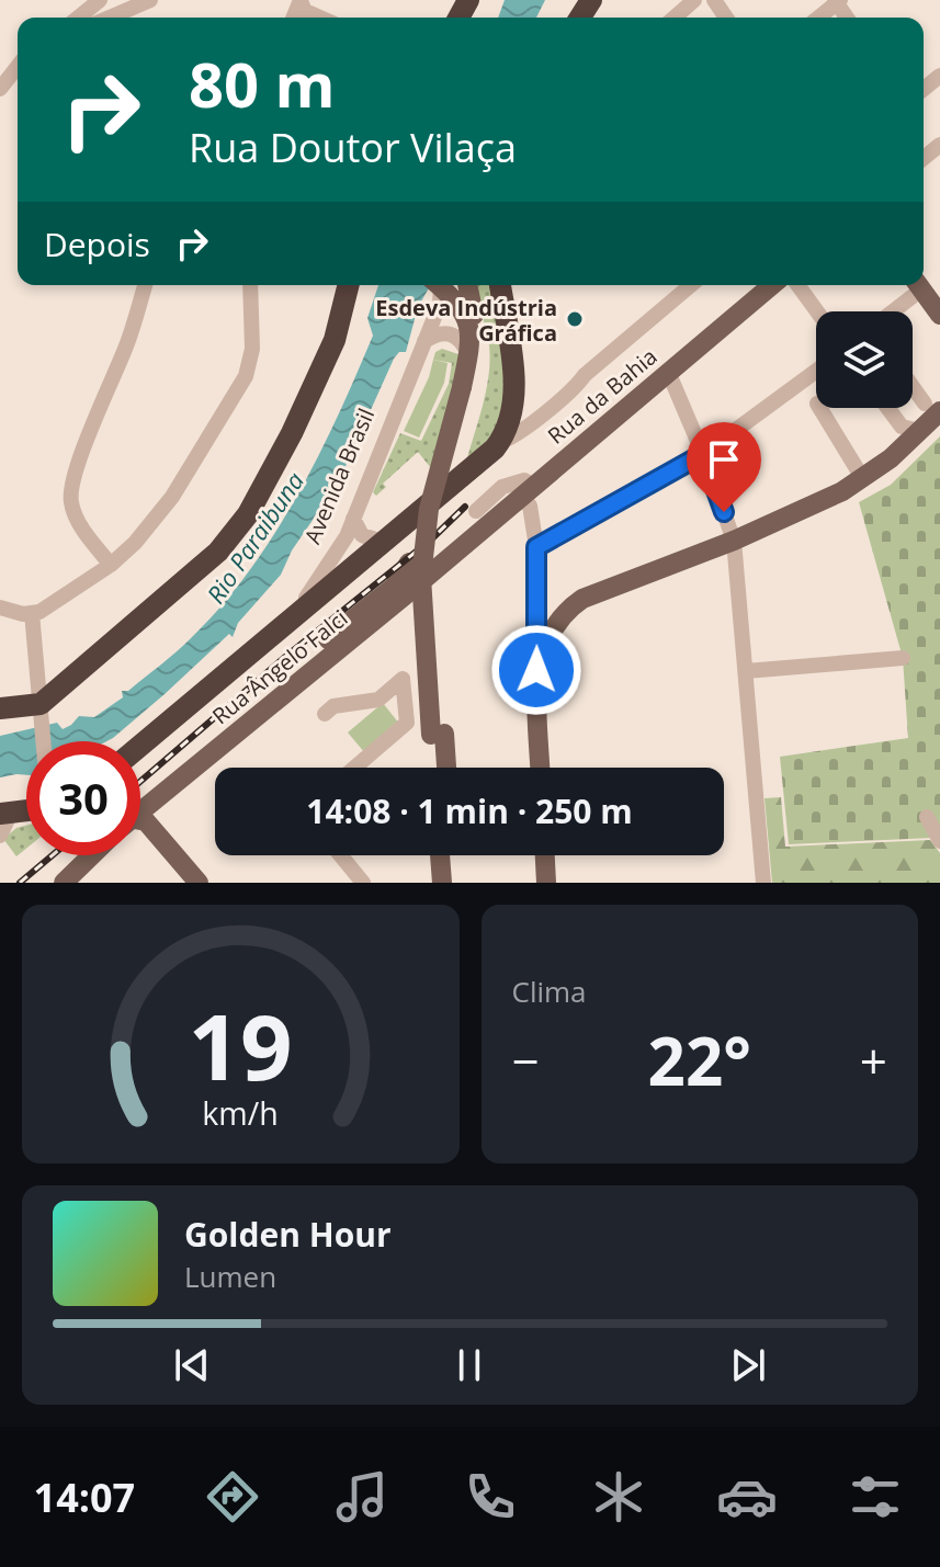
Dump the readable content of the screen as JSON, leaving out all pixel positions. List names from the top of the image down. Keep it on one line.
{"streets":{"highway":["Rua da Bahia","Avenida Brasil"],"main road":["Rua Ângelo Falci"]},"crossings":[["Rua da Bahia","Avenida Brasil"],["Rua da Bahia","Rua Ângelo Falci"]],"water":["Rio Paraibuna"],"places":["Esdeva Indústria Gráfica"],"page":{"turn":["80 m","Rua Doutor Vilaça"],"then":"Depois","limit":"30","trip":"14:08 · 1 min · 250 m","tile":"Clima","heat":["−","22°","+"],"song":["Golden Hour","Lumen"],"tabs":"14:07","gauge":["19","km/h"]}}
